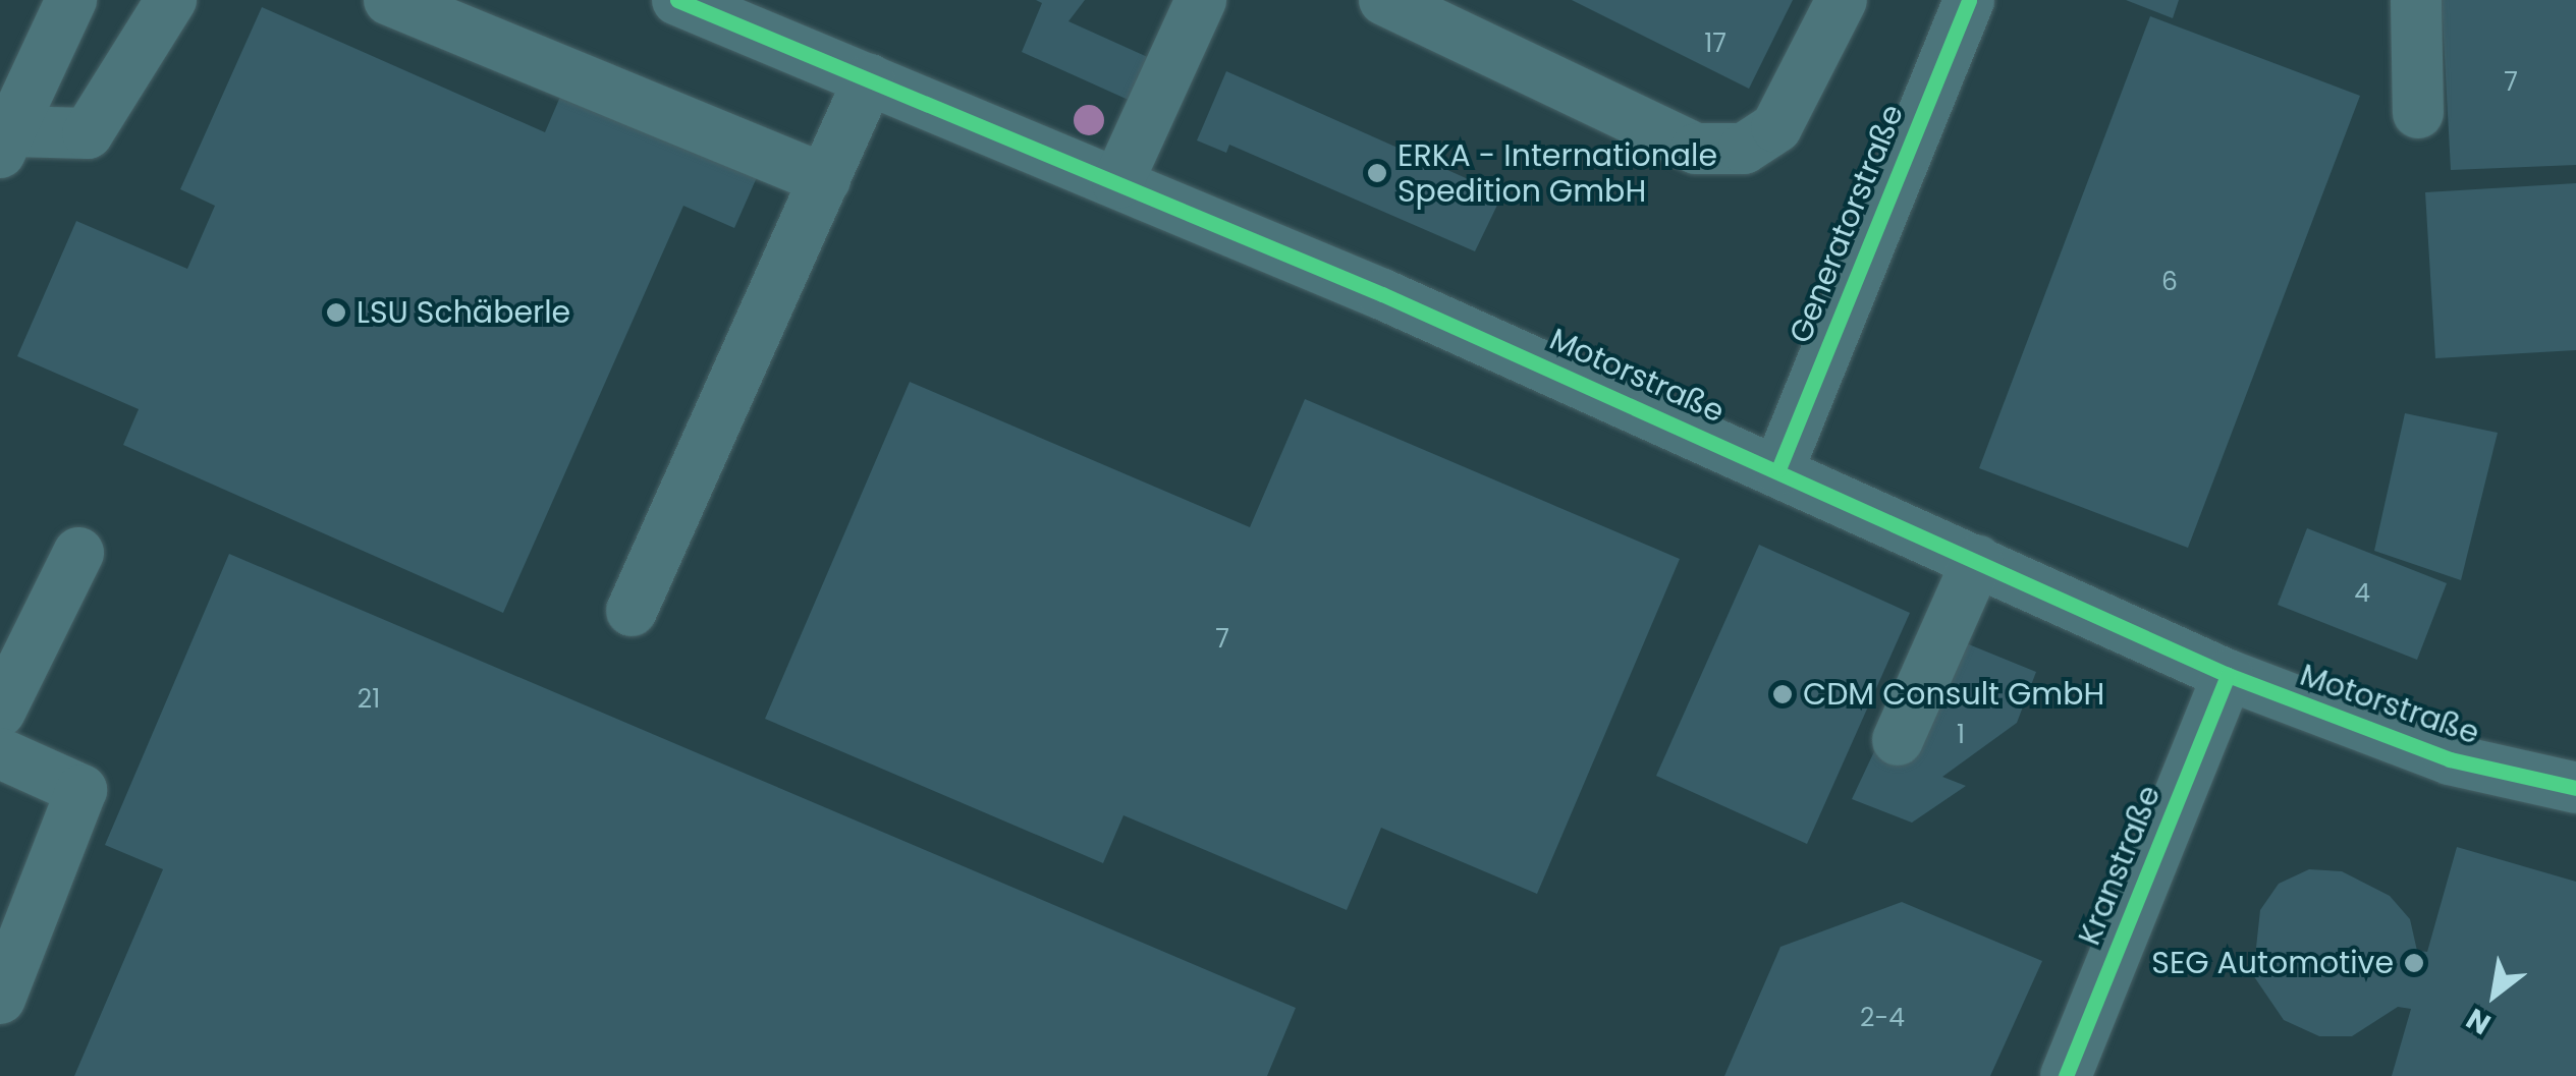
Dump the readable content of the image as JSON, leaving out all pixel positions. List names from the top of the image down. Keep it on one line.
{"streets":{"street":["Generatorstraße","Motorstraße","Kranstraße"]},"crossings":[["Generatorstraße","Motorstraße"],["Motorstraße","Kranstraße"]],"places":["ERKA - Internationale Spedition GmbH","LSU Schäberle","CDM Consult GmbH","SEG Automotive"],"house_numbers":["17","7","6","4","7","21","1","2-4"],"north":"bottom left"}
